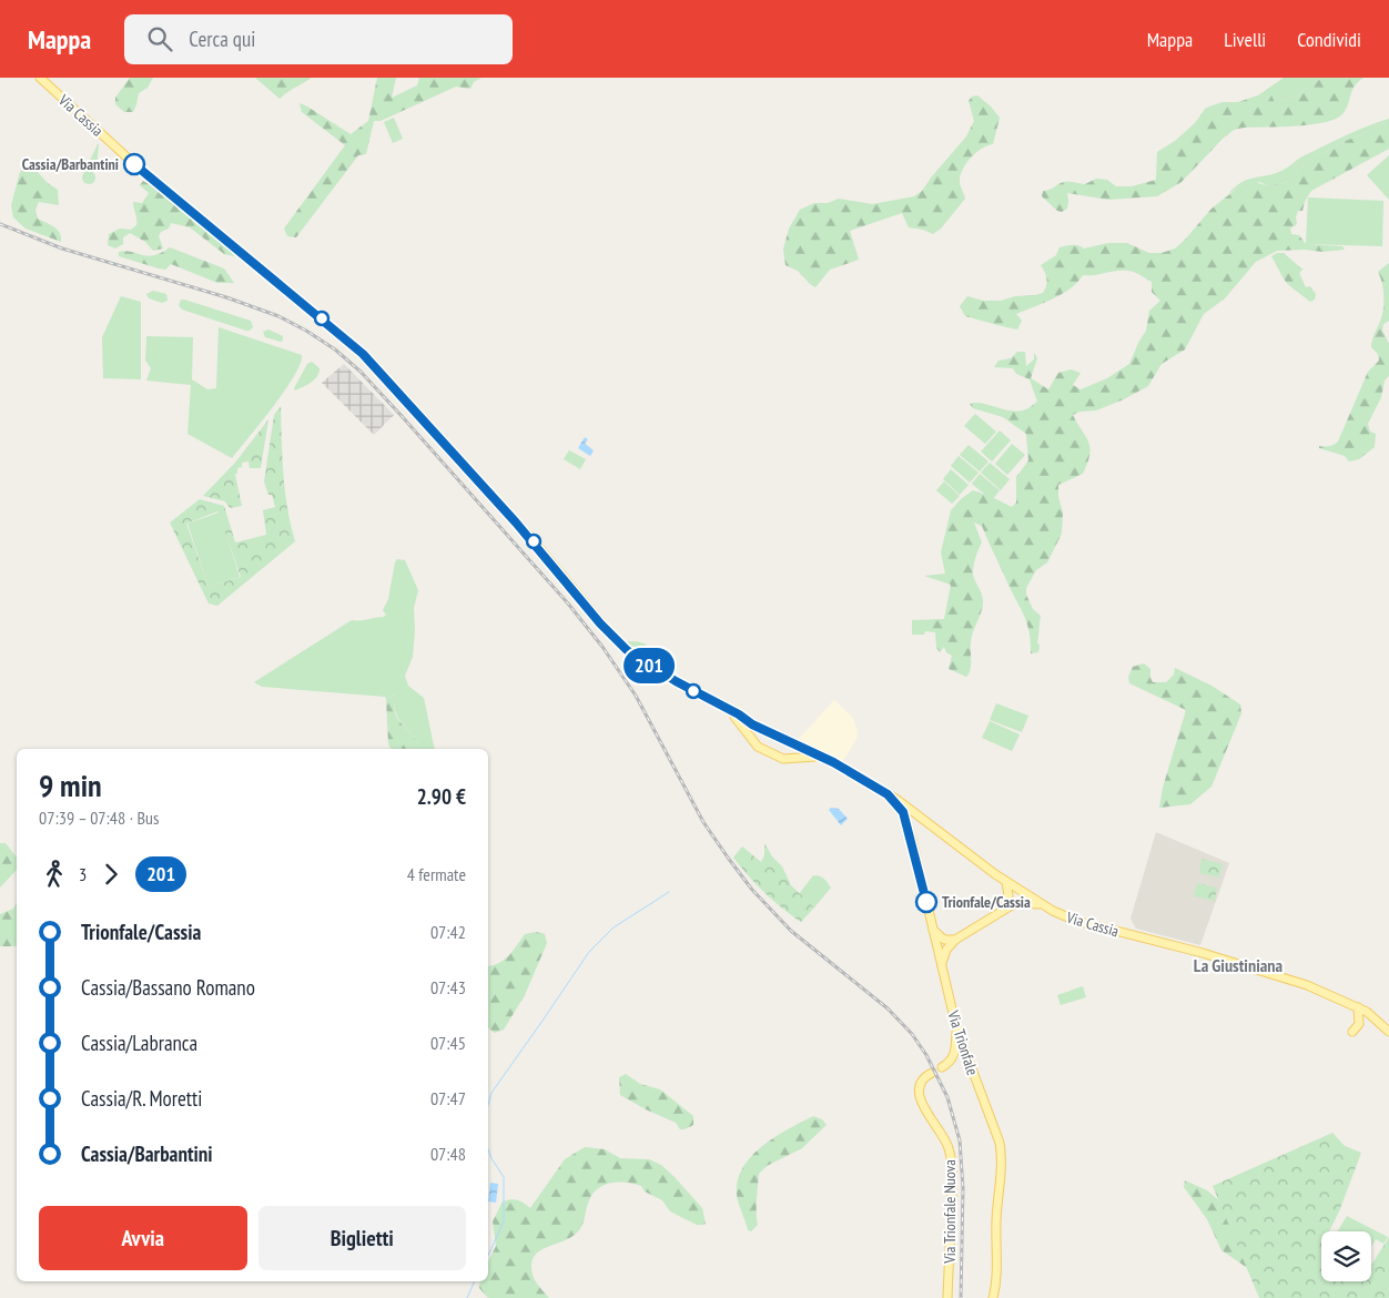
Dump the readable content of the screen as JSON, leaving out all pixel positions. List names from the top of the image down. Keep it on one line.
{"streets":{"main road":["Via Cassia","Via Trionfale","Via Trionfale Nuova"]},"crossings":[["Via Cassia","Via Trionfale"]],"districts":["La Giustiniana"],"places":["Cassia/Barbantini","Trionfale/Cassia"],"lines":["bus line 201"],"page":{"header":"Mappa","search":"Cerca qui","nav":["Mappa","Livelli","Condividi"],"on_map":"201","heading":["9 min","07:39 – 07:48 · Bus","2.90 €"],"legs":["3","201","4 fermate"],"list":[{"name":"Trionfale/Cassia","value":"07:42"},{"name":"Cassia/Bassano Romano","value":"07:43"},{"name":"Cassia/Labranca","value":"07:45"},{"name":"Cassia/R. Moretti","value":"07:47"},{"name":"Cassia/Barbantini","value":"07:48"}],"buttons":["Avvia","Biglietti"]}}
